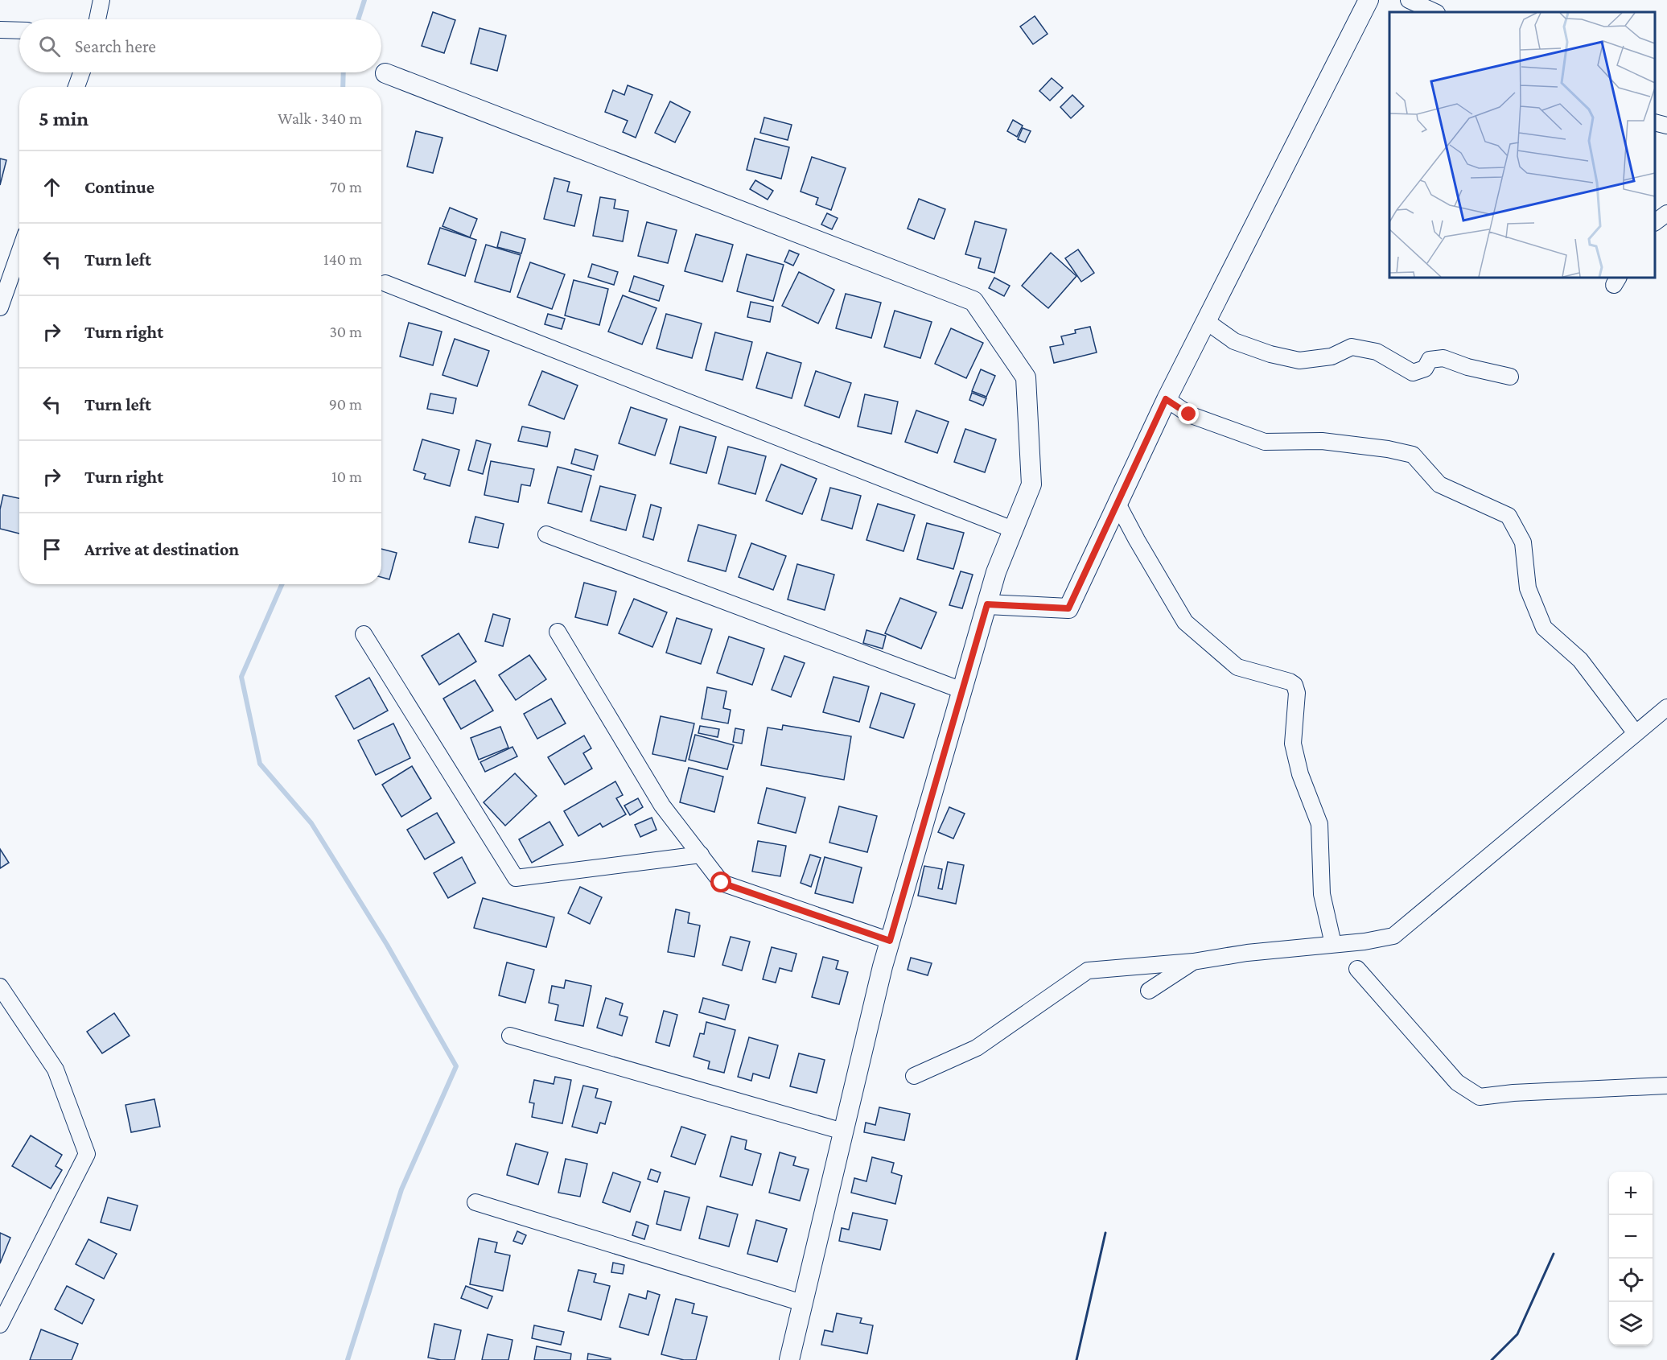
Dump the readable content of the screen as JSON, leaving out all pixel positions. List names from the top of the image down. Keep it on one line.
{"page":{"search":"Search here","heading":["5 min","Walk · 340 m"],"list":[["Continue","70 m"],["Turn left","140 m"],["Turn right","30 m"],["Turn left","90 m"],["Turn right","10 m"],"Arrive at destination"],"map_buttons":["+","−"]}}
